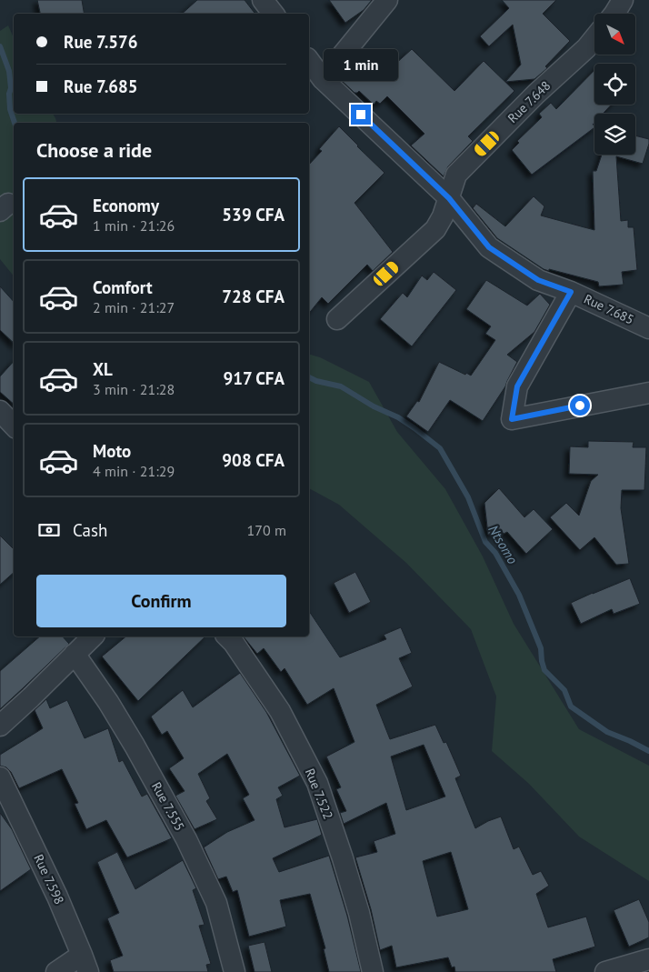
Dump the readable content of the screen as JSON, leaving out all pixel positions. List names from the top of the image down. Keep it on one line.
{"streets":{"street":["Rue 7.648","Rue 7.685","Rue 7.522","Rue 7.555","Rue 7.598"]},"crossings":[["Rue 7.648","Rue 7.685"]],"water":["Ntsomo"],"north":"bottom right","page":{"banner":["Rue 7.576","Rue 7.685"],"bubble":"1 min","heading":"Choose a ride","list":[{"name":"Economy","note":"1 min · 21:26","value":"539 CFA"},{"name":"Comfort","note":"2 min · 21:27","value":"728 CFA"},{"name":"XL","note":"3 min · 21:28","value":"917 CFA"},{"name":"Moto","note":"4 min · 21:29","value":"908 CFA"}],"pay":["Cash","170 m"],"buttons":"Confirm"}}
